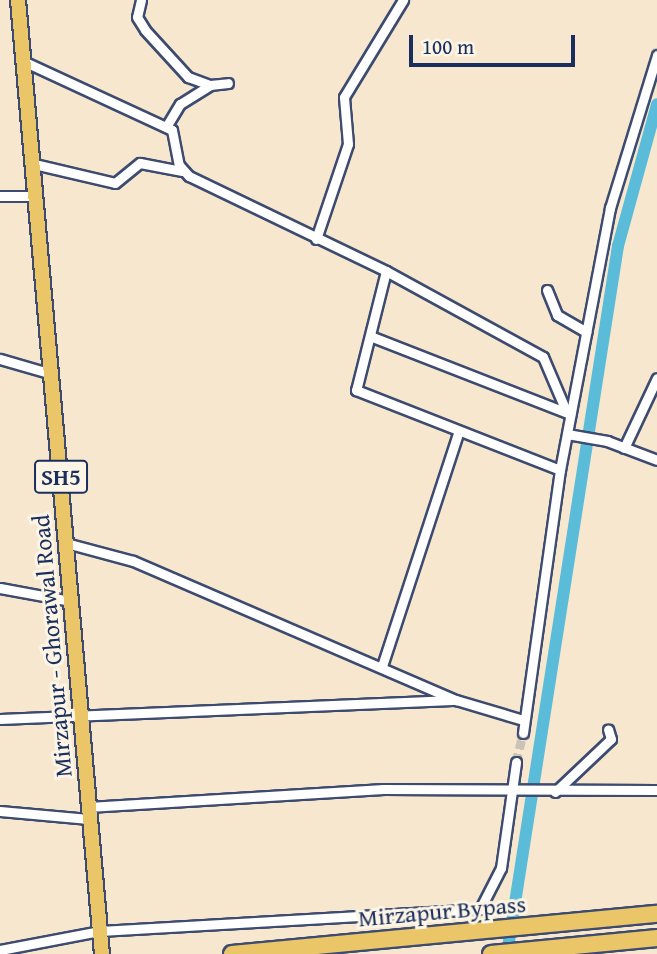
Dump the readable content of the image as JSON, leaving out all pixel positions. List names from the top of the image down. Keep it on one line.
{"streets":{"highway":["Mirzapur Bypass"],"main road":["SH5","Mirzapur - Ghorawal Road"]},"scale_bar":"100 m"}
